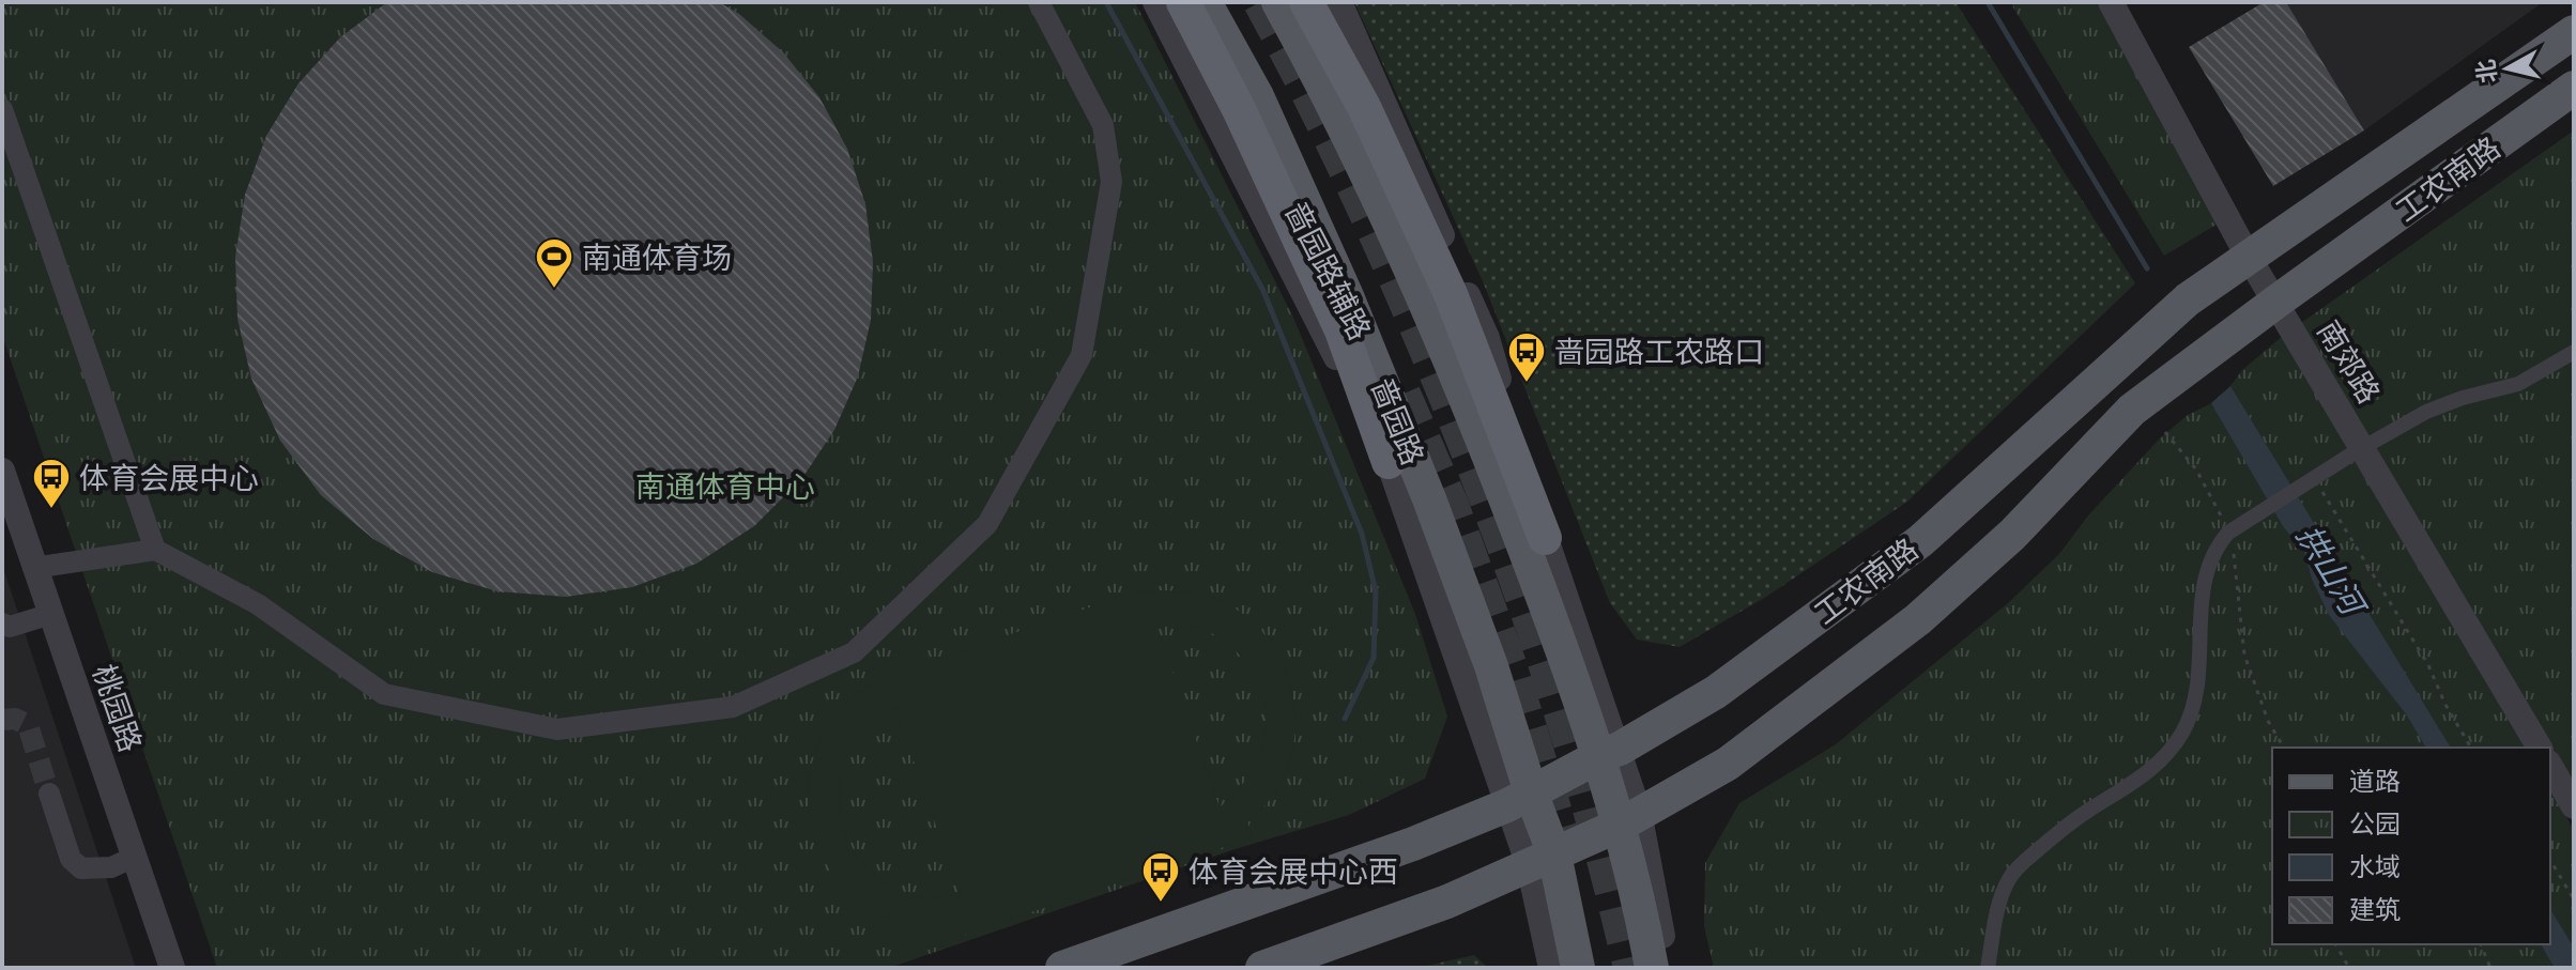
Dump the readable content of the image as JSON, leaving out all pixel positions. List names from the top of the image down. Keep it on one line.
{"streets":{"main road":["工农南路","啬园路"],"street":["啬园路辅路","南郊路","桃园路"]},"crossings":[["工农南路","啬园路辅路"],["工农南路","南郊路"],["工农南路","啬园路"],["啬园路辅路","啬园路"]],"water":["拱山河"],"parks":["南通体育中心"],"places":{"sports":["南通体育场"],"bus stop":["啬园路工农路口","体育会展中心","体育会展中心西"]},"legend":["道路","公园","水域","建筑"],"north":"left"}
